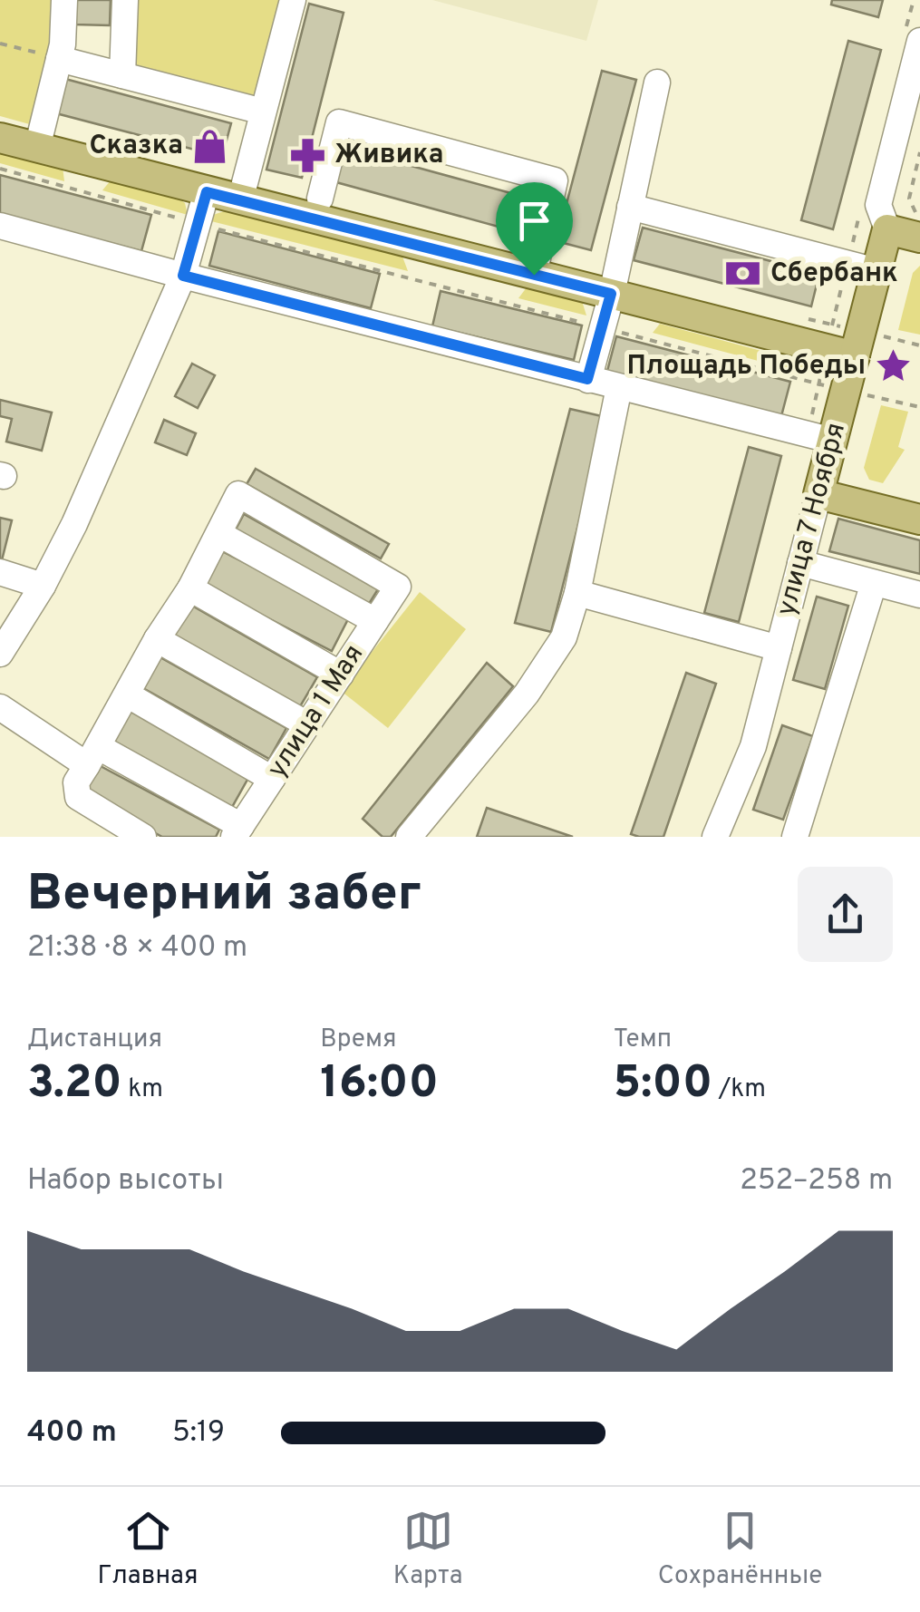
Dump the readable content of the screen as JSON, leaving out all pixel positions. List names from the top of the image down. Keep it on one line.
{"streets":{"main road":["улица 7 Ноября"],"street":["улица 1 Мая"]},"places":{"shop":["Сказка"],"pharmacy":["Живика"],"bank":["Сбербанк"],"place":["Площадь Победы"]},"page":{"heading":["Вечерний забег","21:38 · 8 × 400 m"],"stats":[["Дистанция","3.20 km"],["Время","16:00"],["Темп","5:00 /km"]],"chart":["Набор высоты","252–258 m"],"list":[{"name":"400 m","note":"5:19"}],"tabs":["Главная","Карта","Сохранённые"]}}
